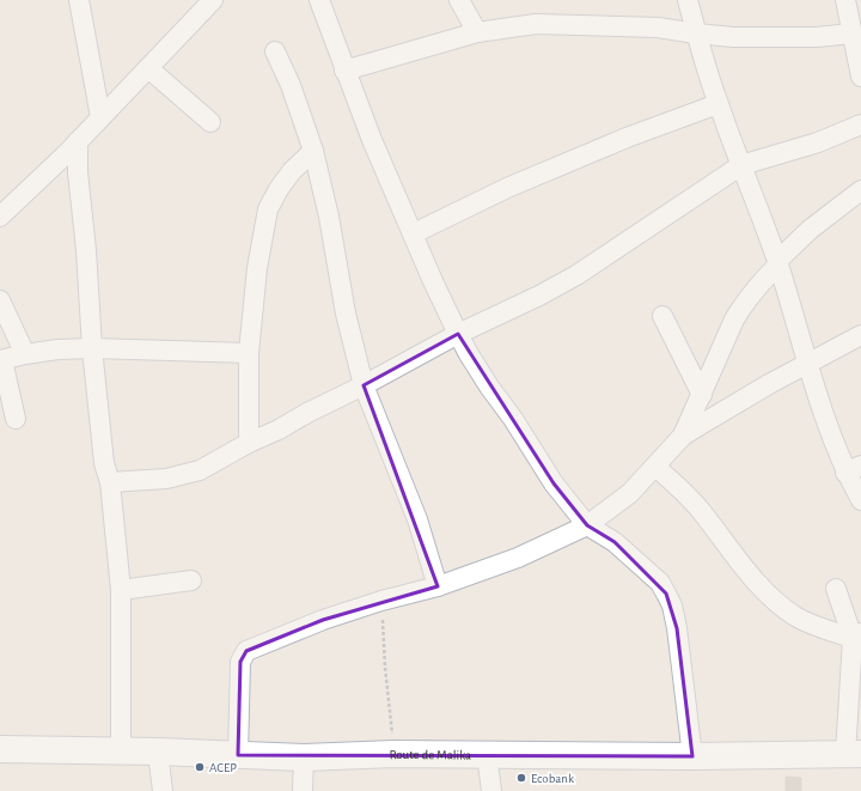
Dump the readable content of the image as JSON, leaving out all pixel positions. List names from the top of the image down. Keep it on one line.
{"streets":{"main road":["Route de Malika"]},"places":["ACEP","Ecobank"]}
